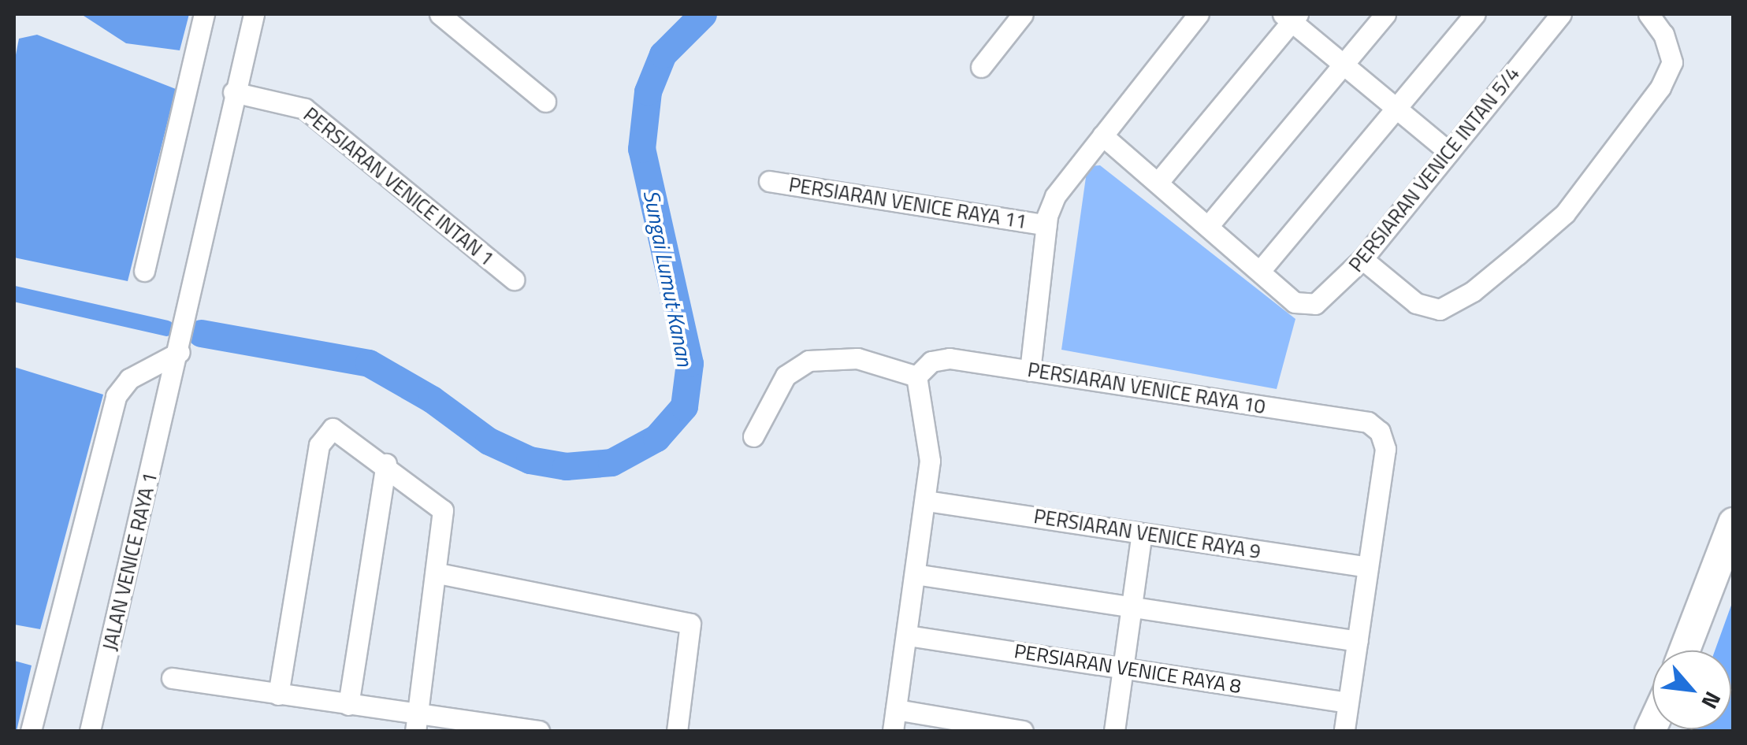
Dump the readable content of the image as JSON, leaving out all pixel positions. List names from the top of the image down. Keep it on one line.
{"streets":{"street":["PERSIARAN VENICE INTAN 5/4","PERSIARAN VENICE INTAN 1","PERSIARAN VENICE RAYA 11","PERSIARAN VENICE RAYA 10","PERSIARAN VENICE RAYA 9","JALAN VENICE RAYA 1","PERSIARAN VENICE RAYA 8"]},"crossings":[["PERSIARAN VENICE INTAN 1","JALAN VENICE RAYA 1"],["PERSIARAN VENICE RAYA 10","PERSIARAN VENICE RAYA 9"]],"water":["Sungai Lumut Kanan"],"north":"bottom right"}
